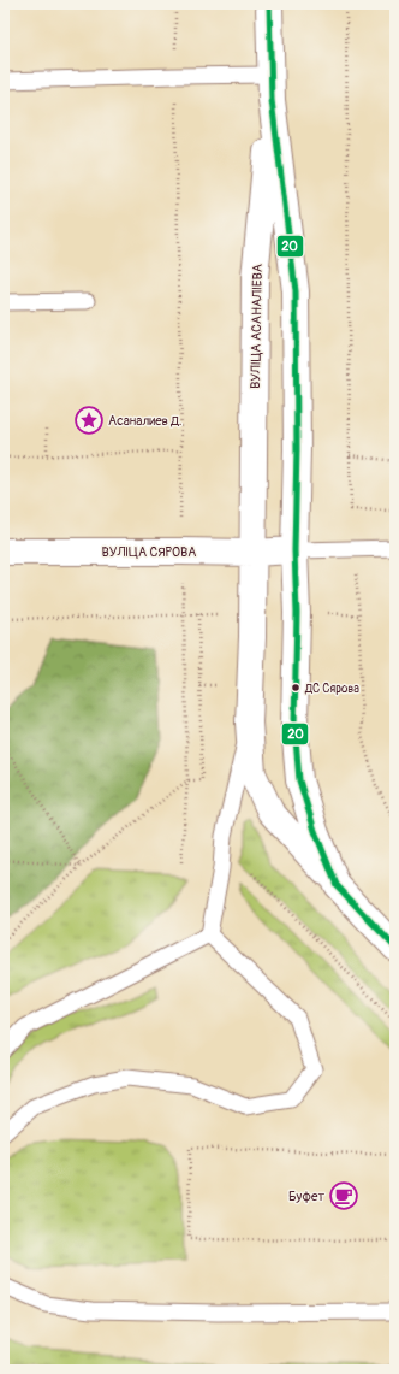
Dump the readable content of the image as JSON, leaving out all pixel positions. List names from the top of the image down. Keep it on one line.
{"streets":{"main road":["ВУЛІЦА АСАНАЛІЕВА","ВУЛІЦА СЯРОВА"]},"crossings":[["ВУЛІЦА АСАНАЛІЕВА","ВУЛІЦА СЯРОВА"]],"places":{"place":["Асаналиев Д."],"other":["ДС Сярова"],"cafe":["Буфет"]},"lines":["transit line 20"]}
